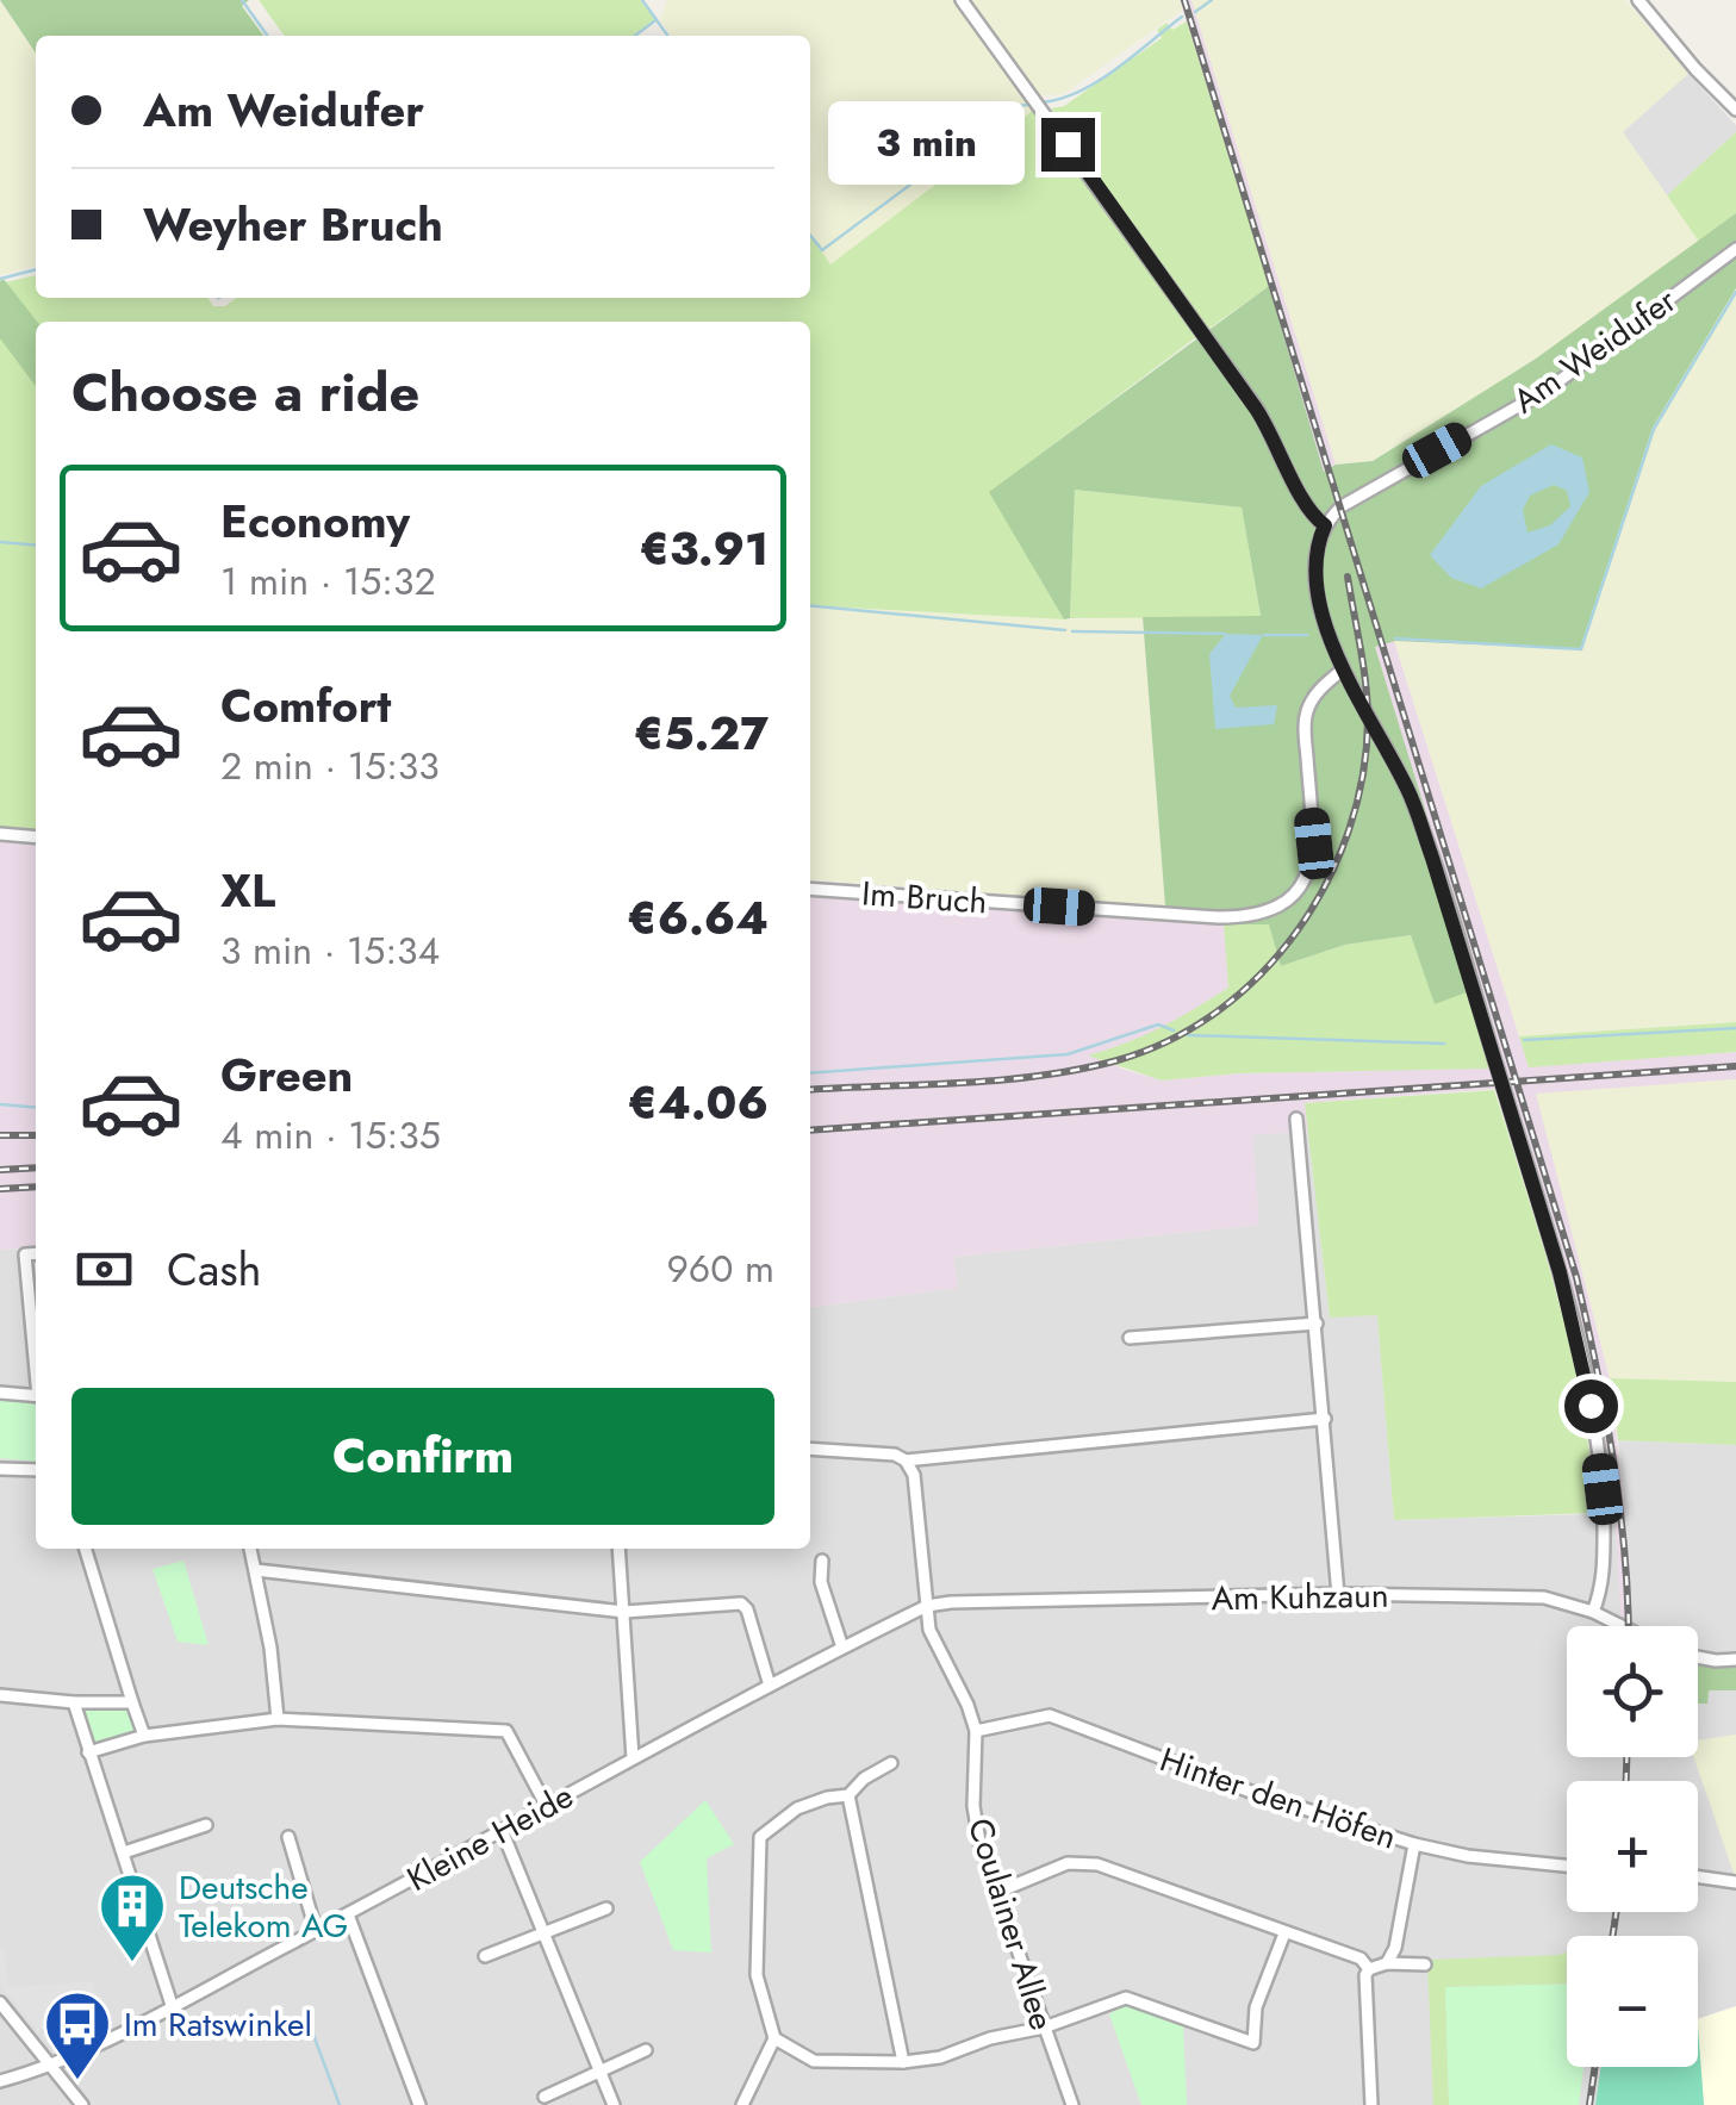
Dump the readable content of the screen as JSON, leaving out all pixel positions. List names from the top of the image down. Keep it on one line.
{"streets":{"street":["Am Weidufer","Im Bruch","Am Kuhzaun","Hinter den Höfen","Kleine Heide","Coulainer Allee"]},"crossings":[["Am Kuhzaun","Kleine Heide"],["Am Kuhzaun","Coulainer Allee"],["Hinter den Höfen","Coulainer Allee"],["Kleine Heide","Coulainer Allee"]],"places":{"building":["Deutsche Telekom AG"],"bus stop":["Im Ratswinkel"]},"page":{"banner":["Am Weidufer","Weyher Bruch"],"bubble":"3 min","heading":"Choose a ride","list":[{"name":"Economy","note":"1 min · 15:32","value":"€3.91"},{"name":"Comfort","note":"2 min · 15:33","value":"€5.27"},{"name":"XL","note":"3 min · 15:34","value":"€6.64"},{"name":"Green","note":"4 min · 15:35","value":"€4.06"}],"pay":["Cash","960 m"],"buttons":"Confirm","map_buttons":["+","−"]}}
